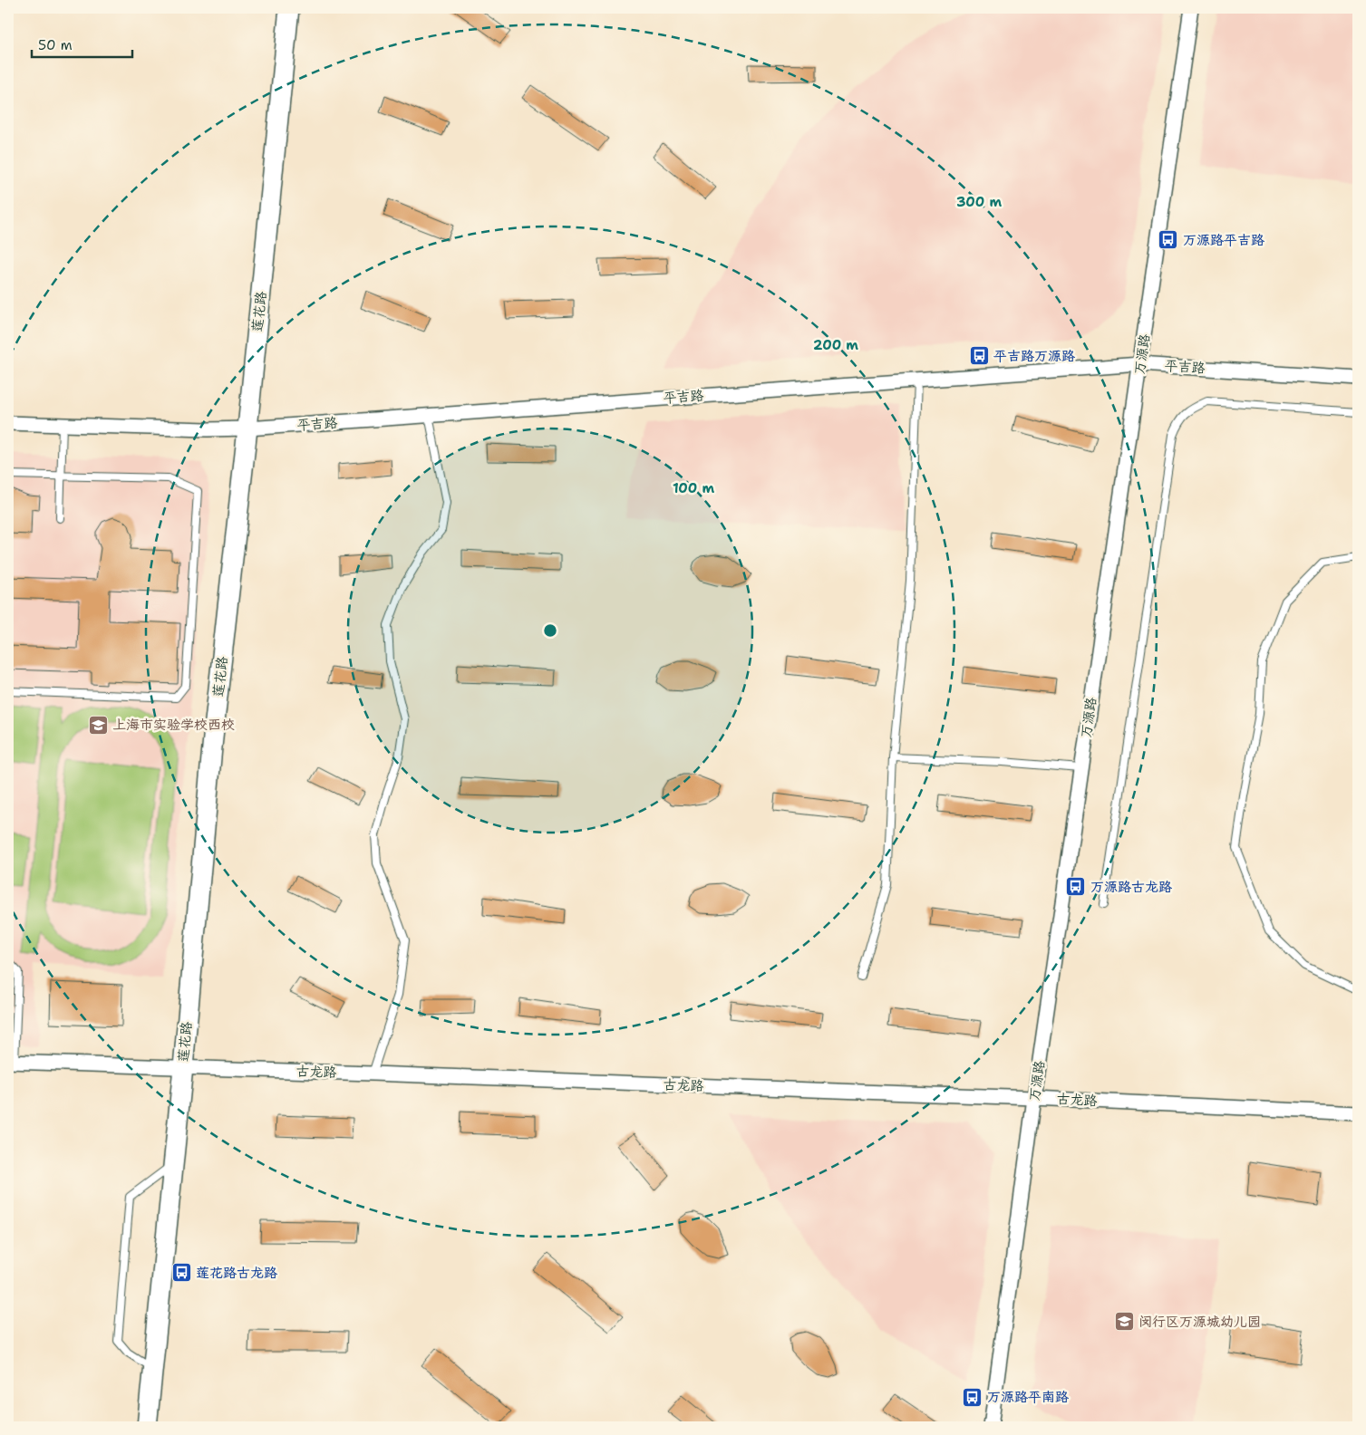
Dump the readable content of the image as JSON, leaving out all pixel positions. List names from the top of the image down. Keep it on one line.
{"streets":{"main road":["莲花路"],"street":["万源路","平吉路","古龙路"]},"crossings":[["莲花路","平吉路"],["莲花路","古龙路"],["万源路","平吉路"],["万源路","古龙路"]],"places":{"bus stop":["万源路平吉路","平吉路万源路","万源路古龙路","莲花路古龙路","万源路平南路"],"school or university":["上海市实验学校西校","闵行区万源城幼儿园"]},"scale_bar":"50 m","rings":["300 m","200 m","100 m"]}
